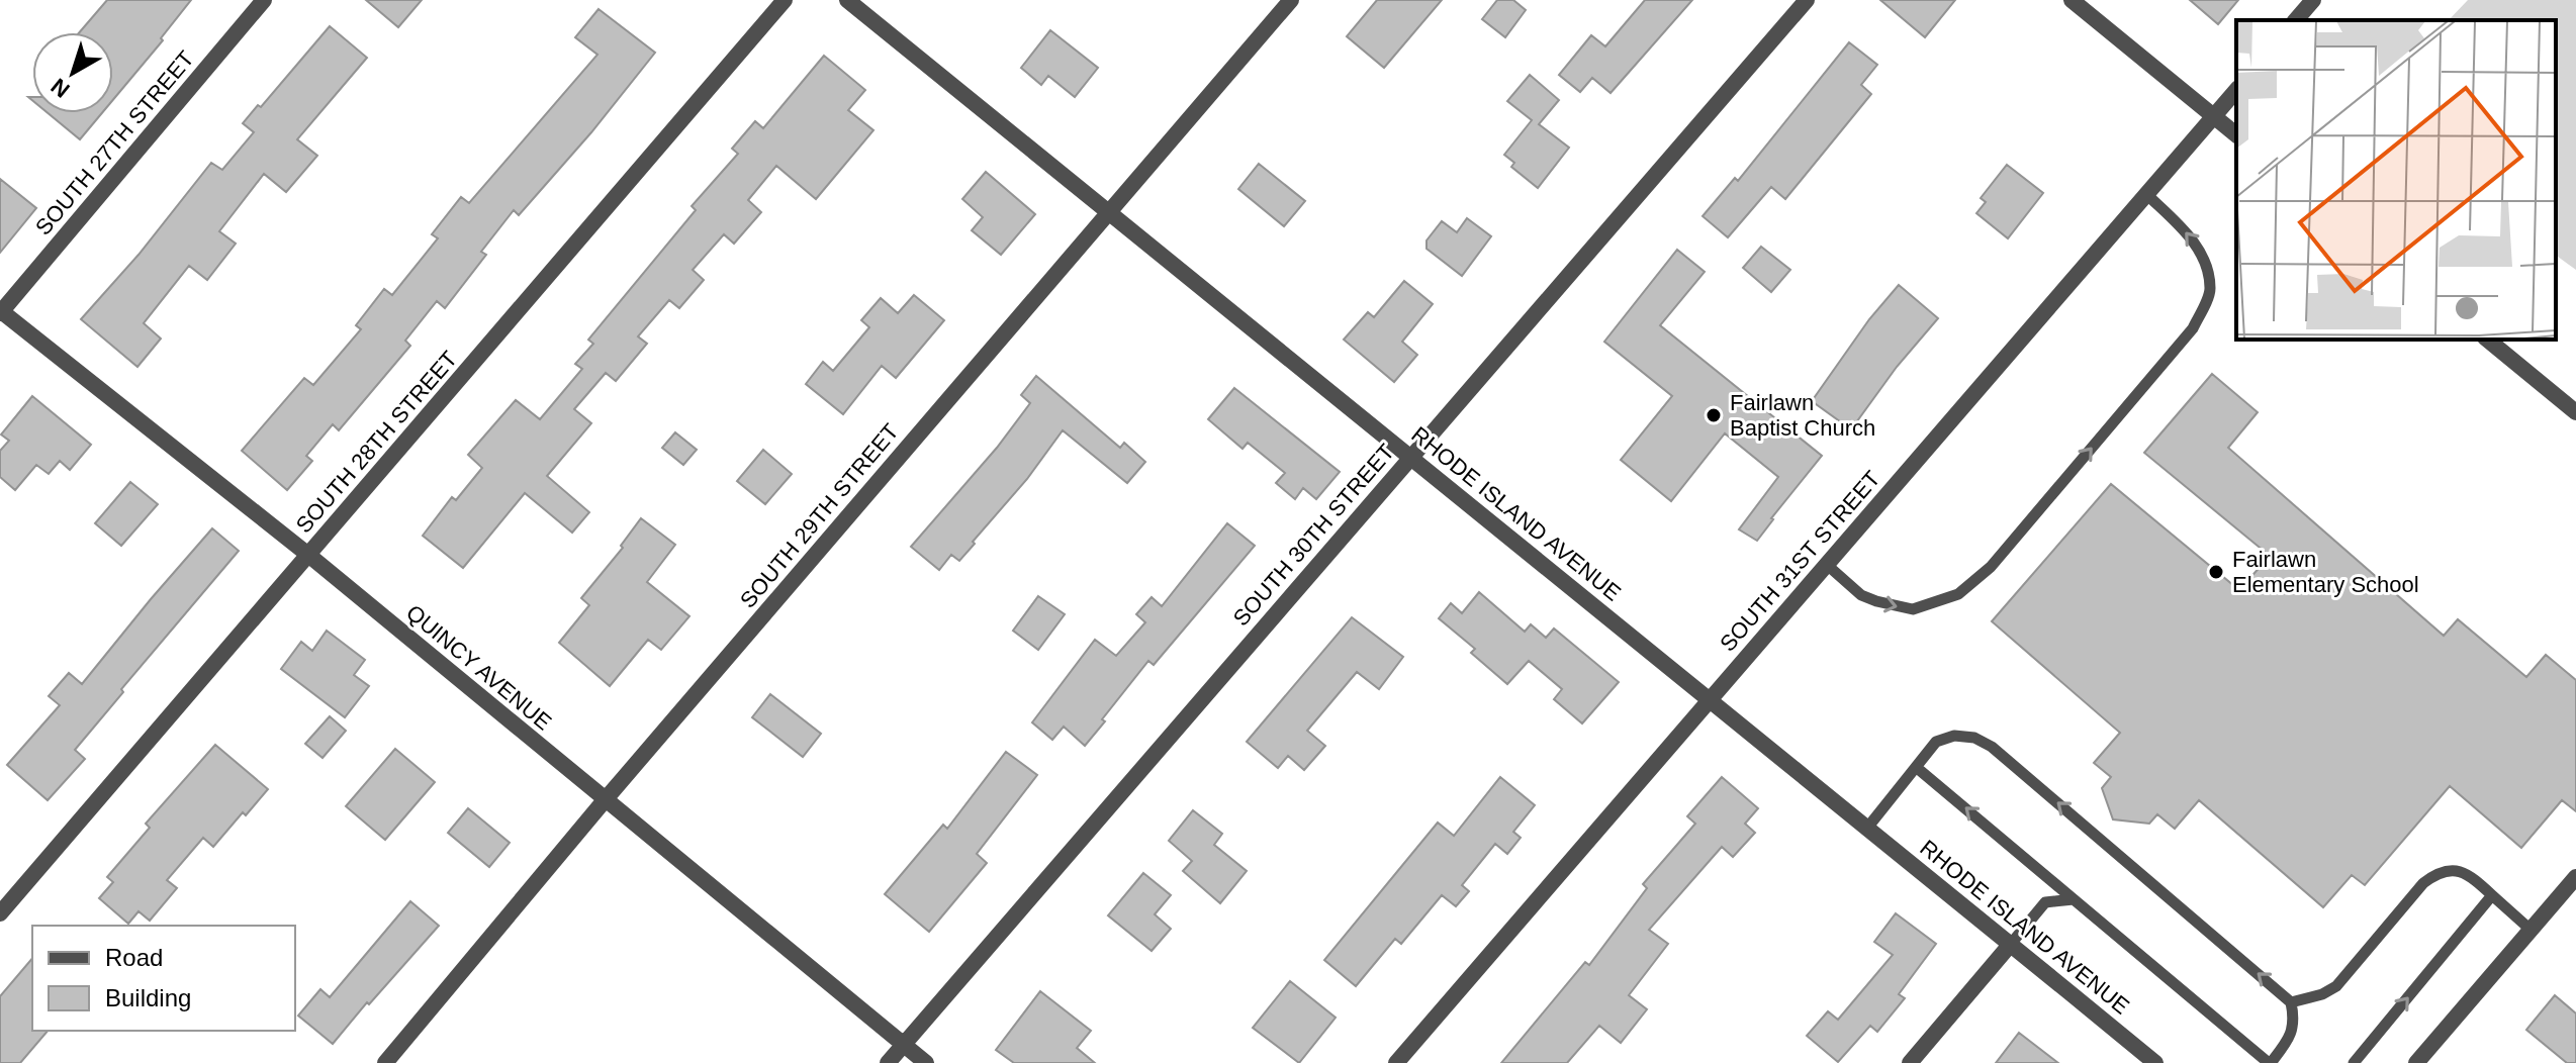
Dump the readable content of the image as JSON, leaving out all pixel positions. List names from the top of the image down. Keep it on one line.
{"streets":{"street":["SOUTH 27TH STREET","SOUTH 28TH STREET","RHODE ISLAND AVENUE","SOUTH 29TH STREET","SOUTH 30TH STREET","SOUTH 31ST STREET","QUINCY AVENUE"]},"crossings":[["SOUTH 27TH STREET","QUINCY AVENUE"],["SOUTH 28TH STREET","QUINCY AVENUE"],["RHODE ISLAND AVENUE","SOUTH 29TH STREET"],["RHODE ISLAND AVENUE","SOUTH 30TH STREET"],["RHODE ISLAND AVENUE","SOUTH 31ST STREET"],["SOUTH 29TH STREET","QUINCY AVENUE"],["SOUTH 30TH STREET","QUINCY AVENUE"]],"places":["Fairlawn Baptist Church","Fairlawn Elementary School"],"legend":["Road","Building"],"north":"bottom left"}
